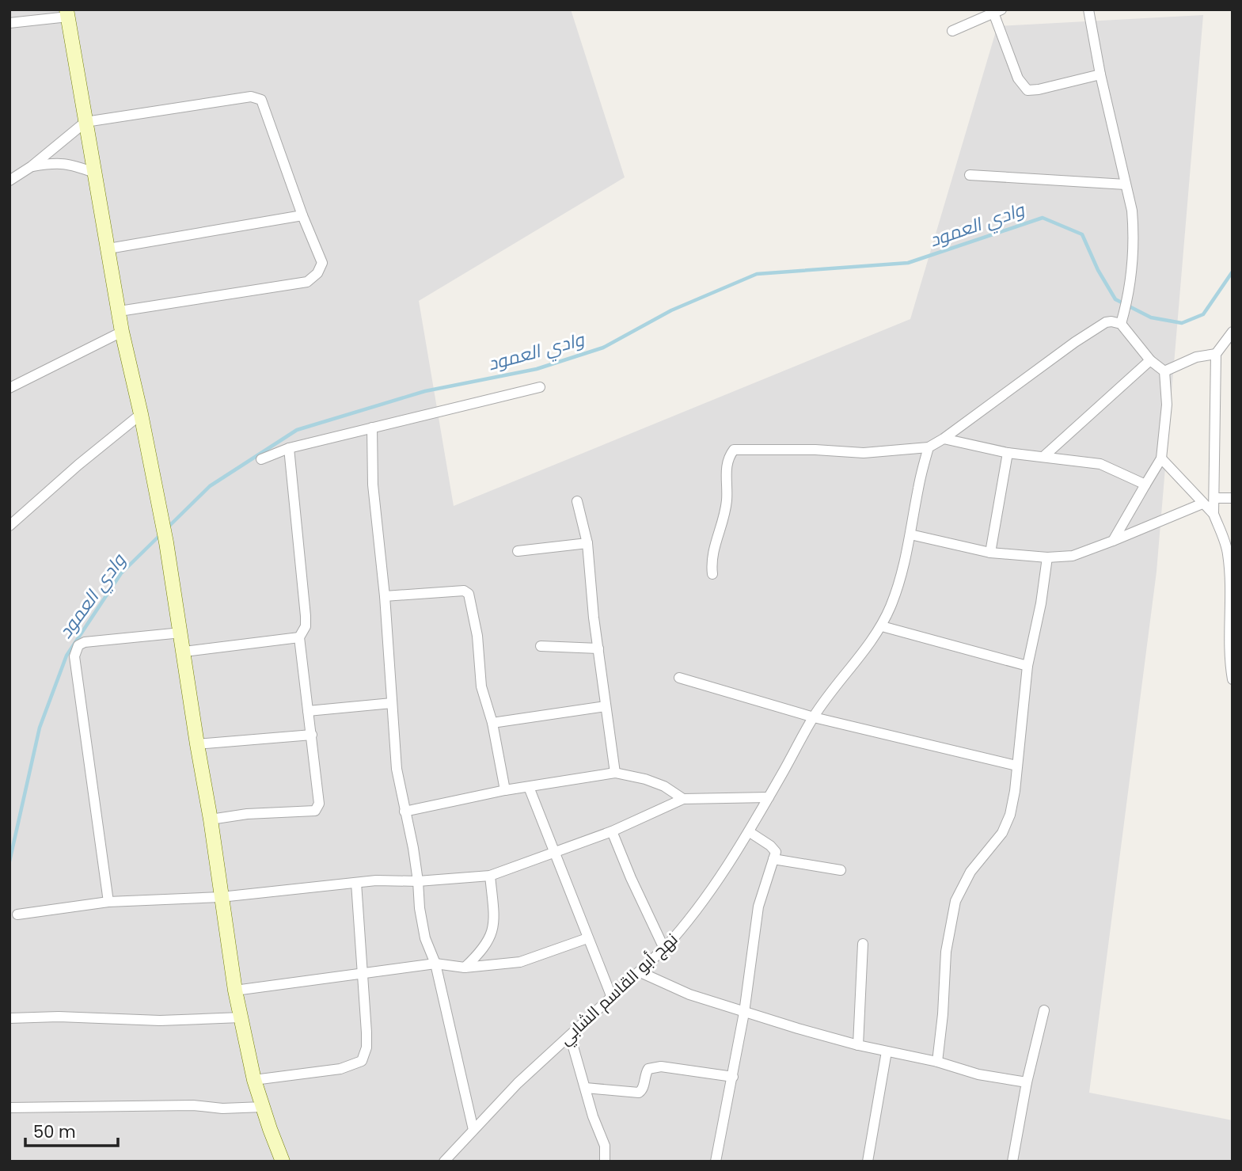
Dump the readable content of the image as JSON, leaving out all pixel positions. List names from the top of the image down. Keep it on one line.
{"streets":{"street":["نهج أبو القاسم الشابي"]},"water":["وادي العمود"],"scale_bar":"50 m"}
